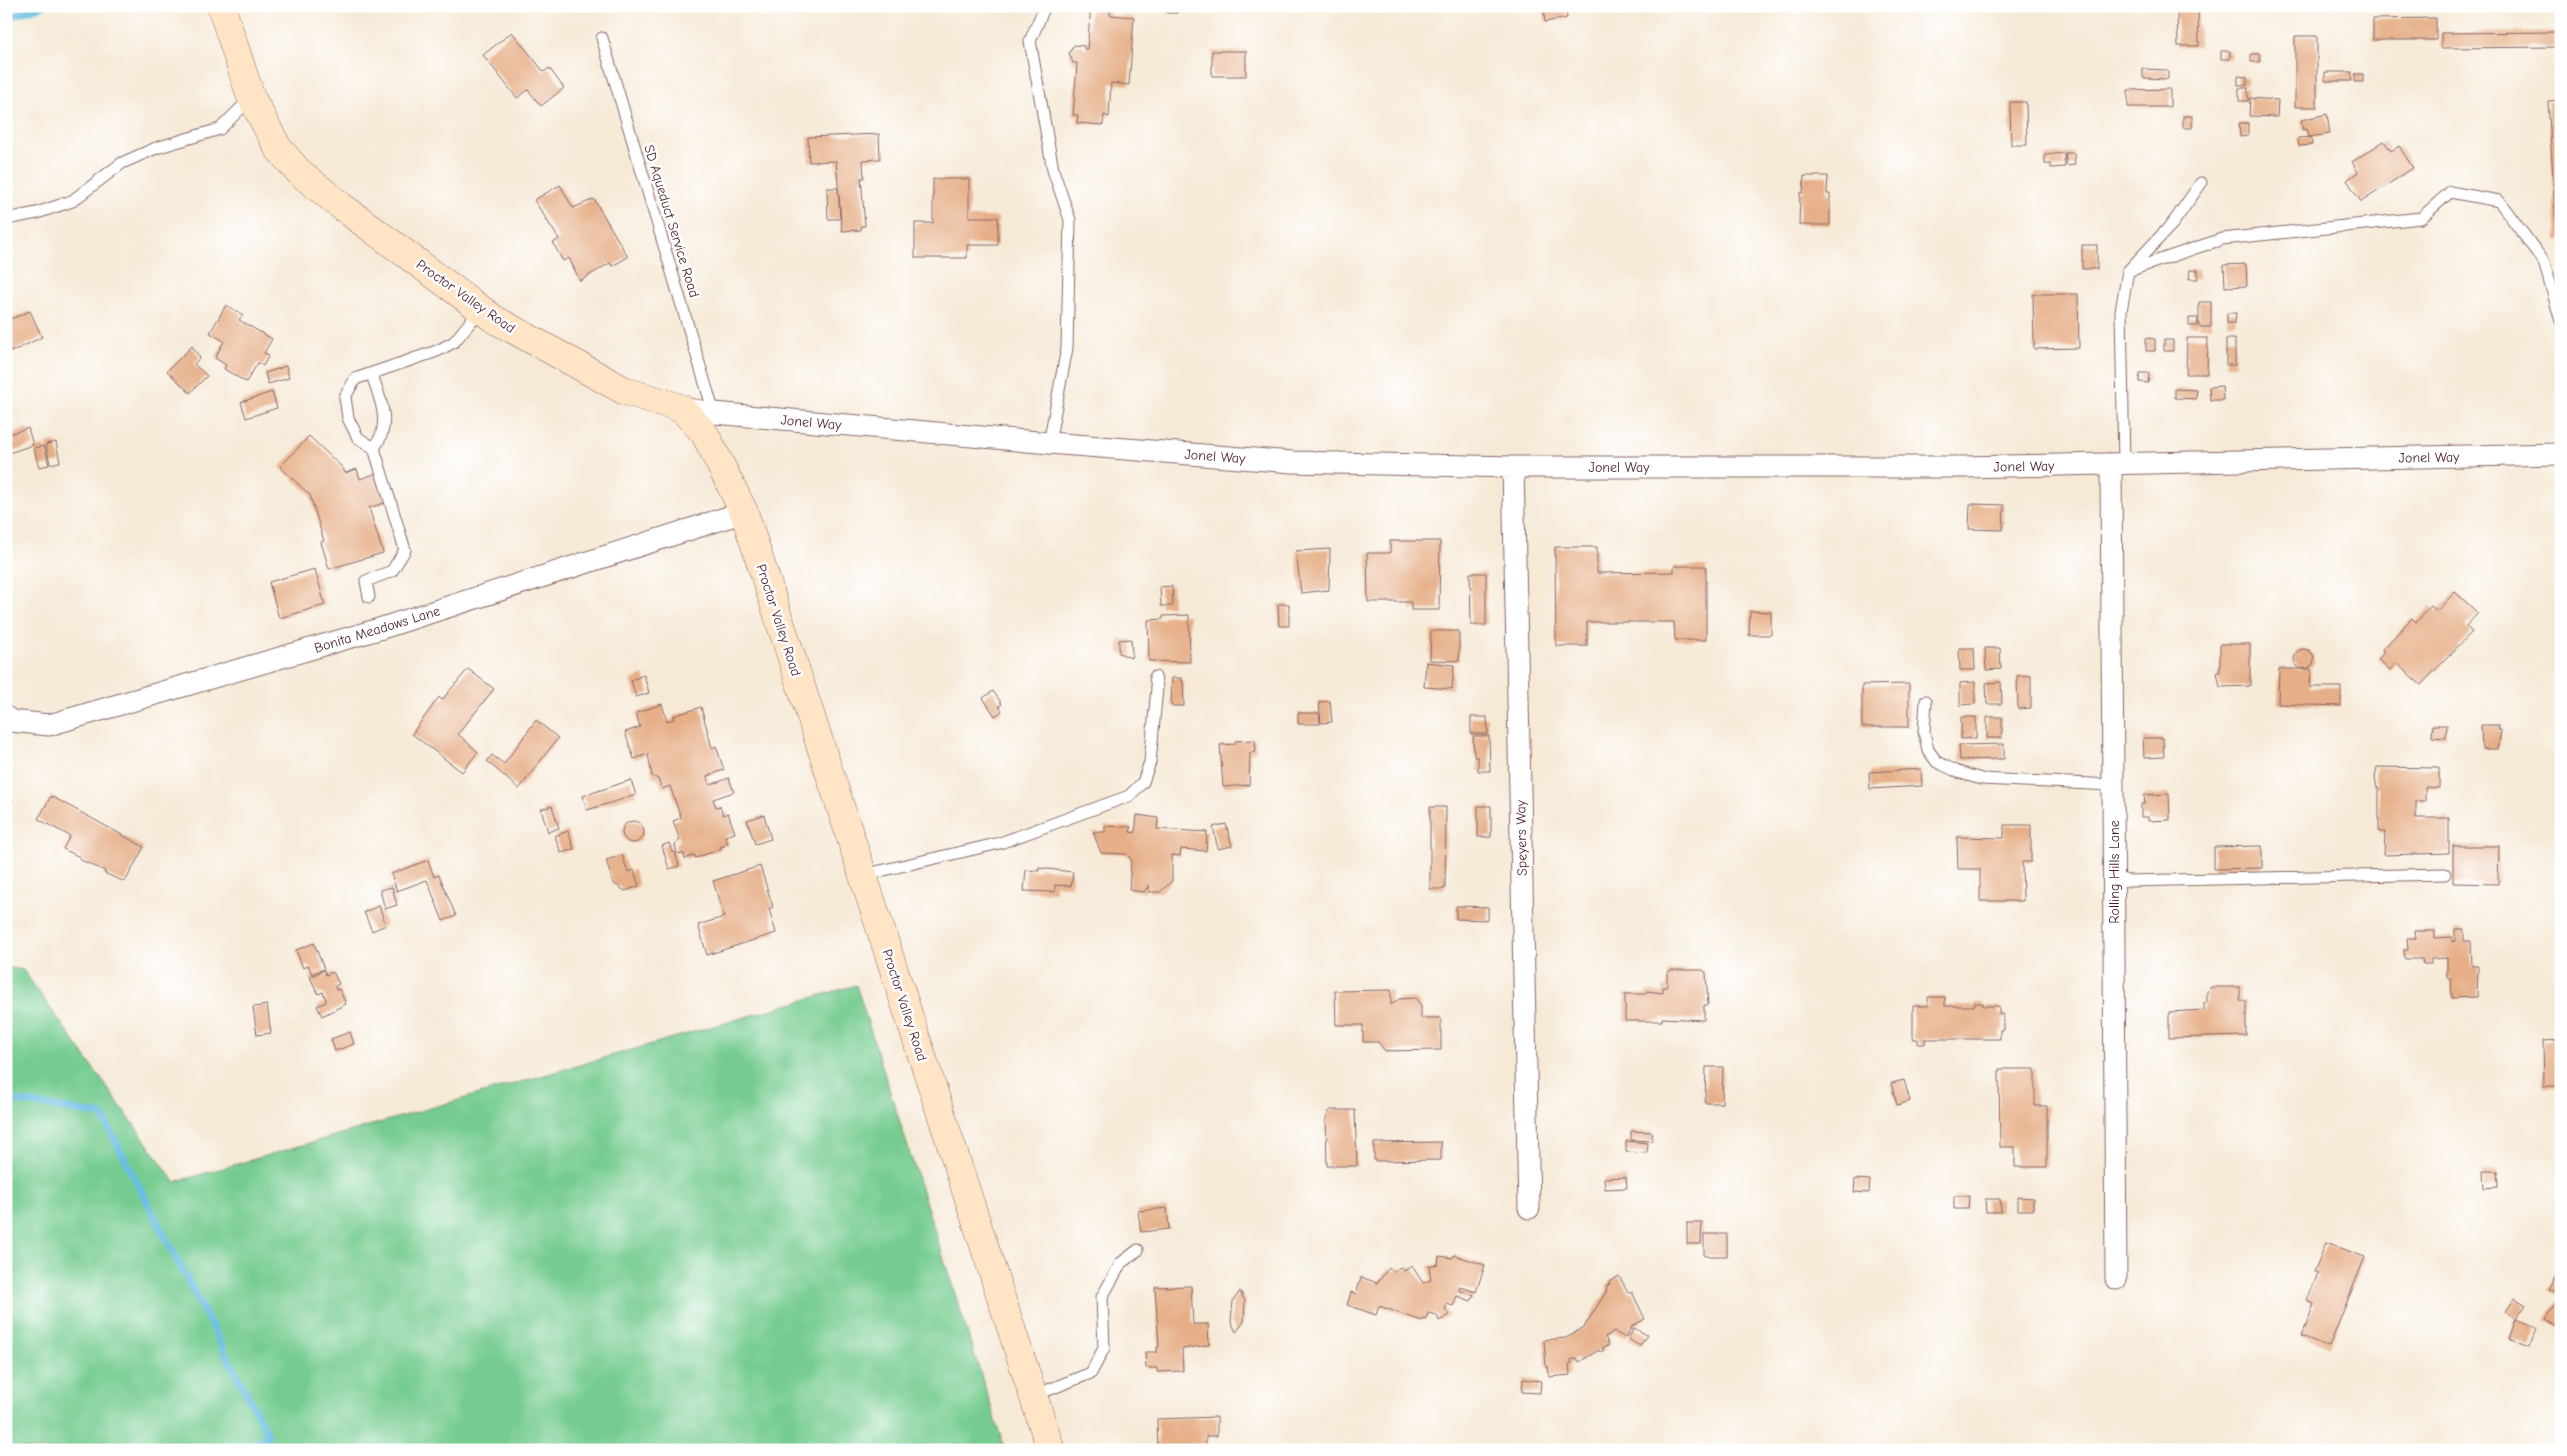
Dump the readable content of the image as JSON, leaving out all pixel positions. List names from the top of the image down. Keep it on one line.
{"streets":{"street":["Proctor Valley Road","Jonel Way","Bonita Meadows Lane","Speyers Way","Rolling Hills Lane"],"lane":["SD Aqueduct Service Road"]},"crossings":[["SD Aqueduct Service Road","Jonel Way"],["Proctor Valley Road","Jonel Way"],["Proctor Valley Road","Bonita Meadows Lane"],["Jonel Way","Speyers Way"],["Jonel Way","Rolling Hills Lane"]]}
